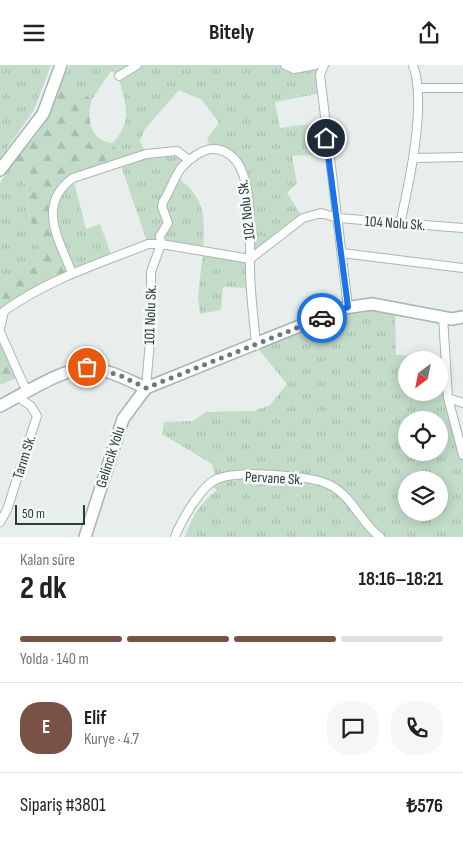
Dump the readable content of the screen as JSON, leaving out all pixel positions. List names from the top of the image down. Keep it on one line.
{"streets":{"main road":["Gelincik Yolu"],"street":["102 Nolu Sk.","104 Nolu Sk.","101 Nolu Sk.","Tarım Sk.","Pervane Sk."]},"crossings":[["102 Nolu Sk.","104 Nolu Sk."],["102 Nolu Sk.","101 Nolu Sk."],["101 Nolu Sk.","Gelincik Yolu"]],"scale_bar":"50 m","north":"bottom left","page":{"header":"Bitely","scale":"50 m","heading":["2 dk","Kalan süre","18:16–18:21"],"panel":["Elif","Kurye · 4.7","Sipariş #3801","₺576"],"bar":"Yolda · 140 m","round":"E"}}
